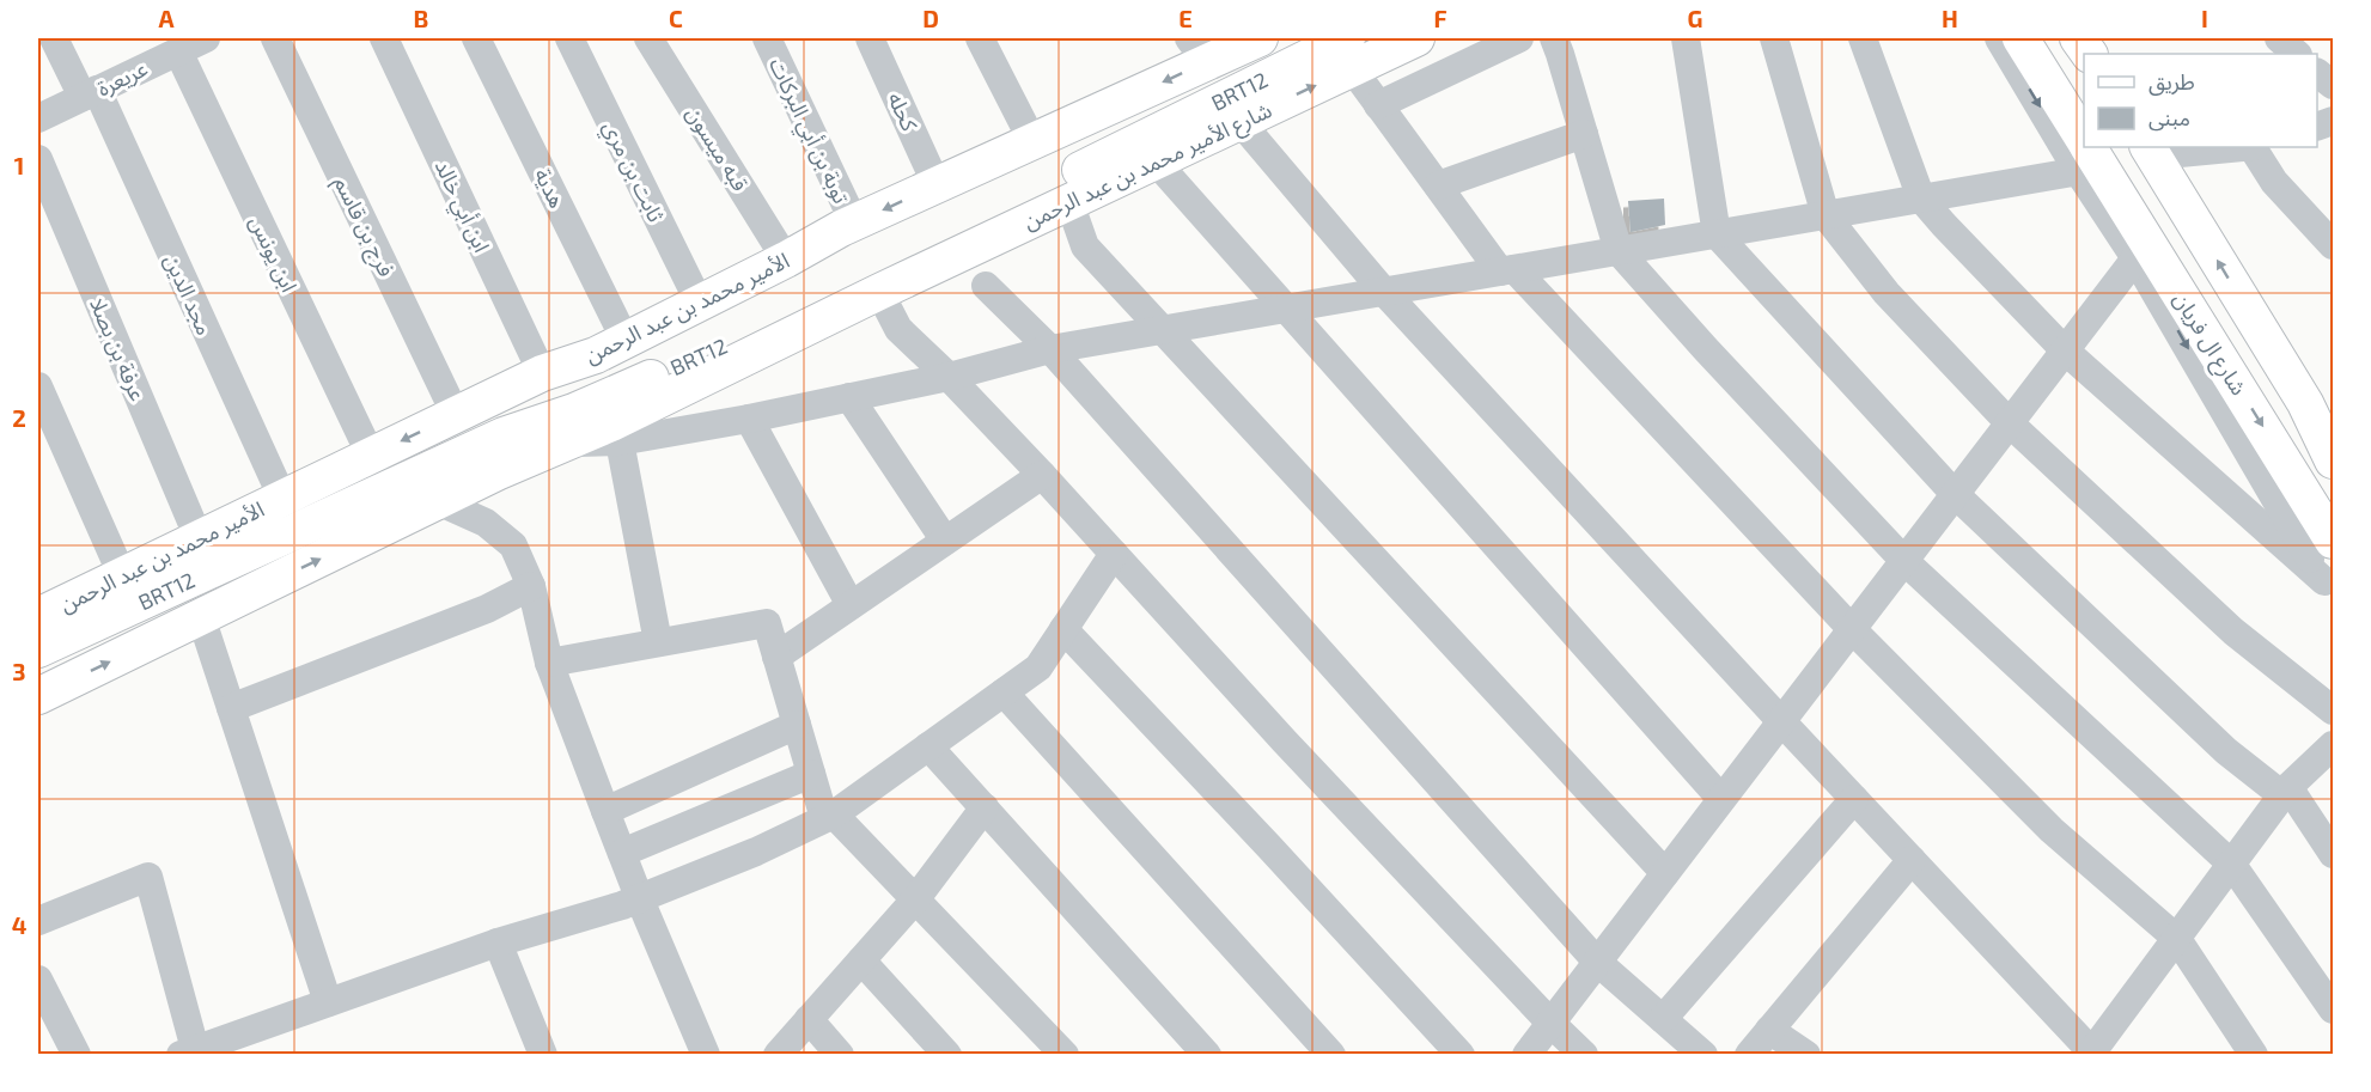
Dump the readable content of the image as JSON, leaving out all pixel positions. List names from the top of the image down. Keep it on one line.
{"streets":{"main road":["BRT12","شارع الأمير محمد بن عبد الرحمن","الأمير محمد بن عبد الرحمن","شارع ال فريان"],"street":["عريعرة","كحله","توبة بن أبي البركات","قبه ميسون","ثابت بن مري","هدية","ابن أبي خالد","فرج بن قاسم","ابن يونس","مجد الدين","عرفة بن بصلا"]},"crossings":[["عريعرة","ابن يونس"],["عريعرة","مجد الدين"],["BRT12","شارع الأمير محمد بن عبد الرحمن"],["كحله","الأمير محمد بن عبد الرحمن"],["توبة بن أبي البركات","الأمير محمد بن عبد الرحمن"],["قبه ميسون","الأمير محمد بن عبد الرحمن"],["ثابت بن مري","الأمير محمد بن عبد الرحمن"],["هدية","الأمير محمد بن عبد الرحمن"],["ابن أبي خالد","الأمير محمد بن عبد الرحمن"],["فرج بن قاسم","الأمير محمد بن عبد الرحمن"],["ابن يونس","الأمير محمد بن عبد الرحمن"],["مجد الدين","الأمير محمد بن عبد الرحمن"],["الأمير محمد بن عبد الرحمن","عرفة بن بصلا"]],"legend":["طريق","مبنى"],"grid":{"columns":["A","B","C","D","E","F","G","H","I"],"rows":["1","2","3","4"]}}
